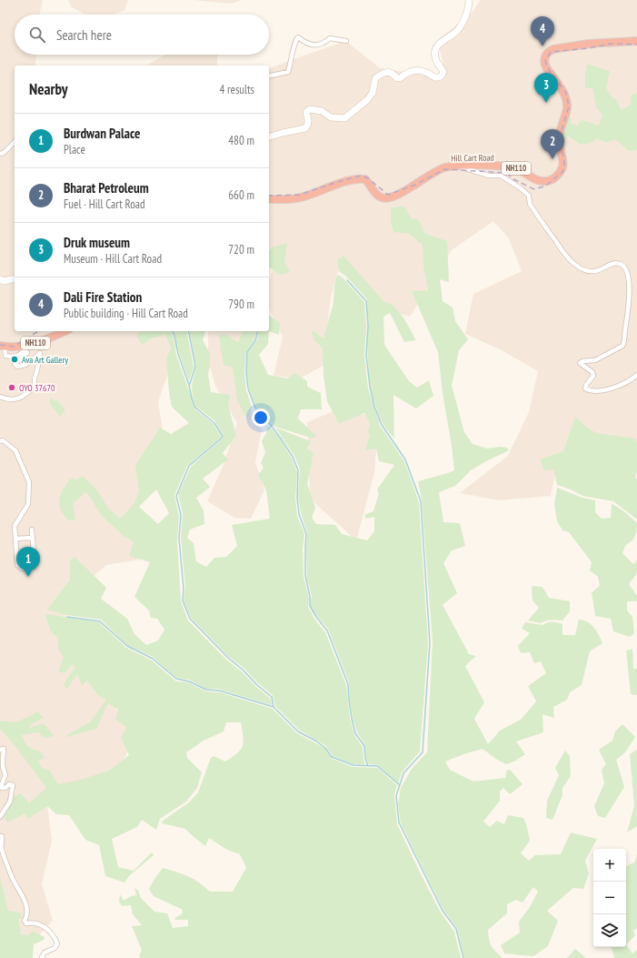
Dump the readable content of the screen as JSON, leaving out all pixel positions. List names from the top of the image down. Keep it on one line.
{"streets":{"highway":["Hill Cart Road","NH110"]},"places":["Ava Art Gallery","OYO 37670"],"page":{"search":"Search here","pins":["4","3","2","1"],"heading":["Nearby","4 results"],"list":[{"mark":"1","name":"Burdwan Palace","note":"Place","value":"480 m"},{"mark":"2","name":"Bharat Petroleum","note":"Fuel · Hill Cart Road","value":"660 m"},{"mark":"3","name":"Druk museum","note":"Museum · Hill Cart Road","value":"720 m"},{"mark":"4","name":"Dali Fire Station","note":"Public building · Hill Cart Road","value":"790 m"}],"map_buttons":["+","−"]}}
